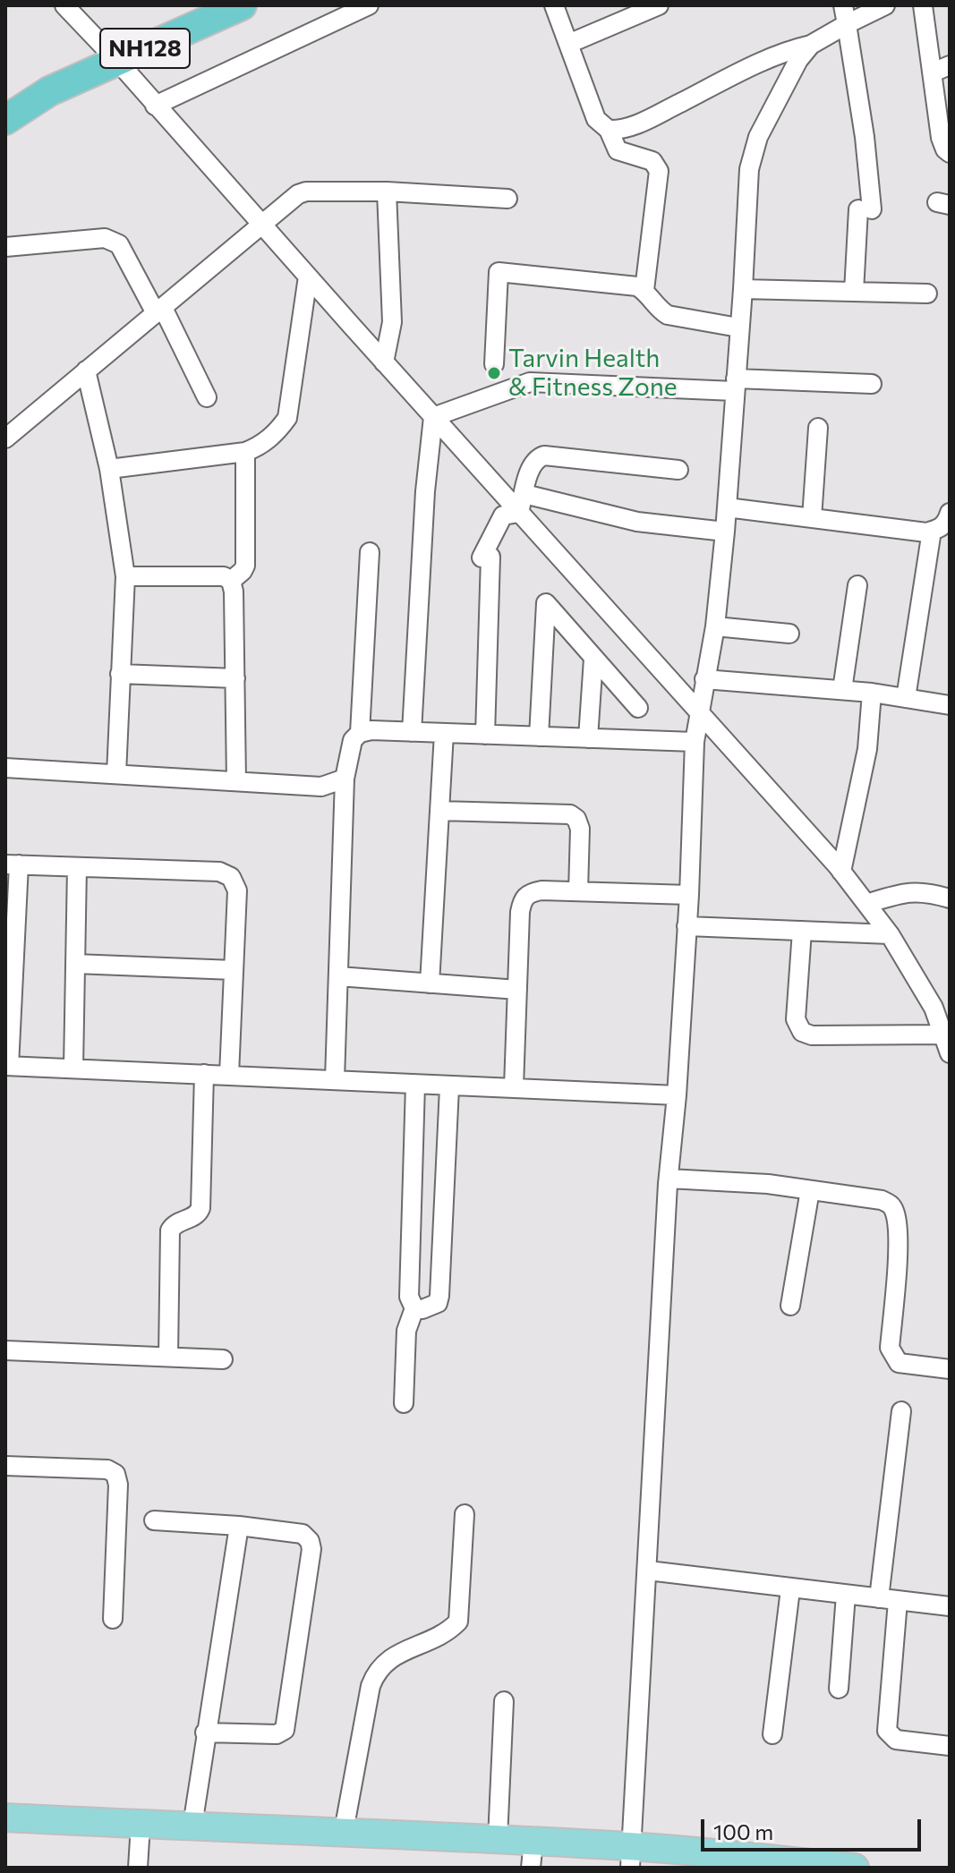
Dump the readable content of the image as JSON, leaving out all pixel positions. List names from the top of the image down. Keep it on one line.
{"streets":{"highway":["NH128"]},"places":["Tarvin Health & Fitness Zone"],"scale_bar":"100 m"}
